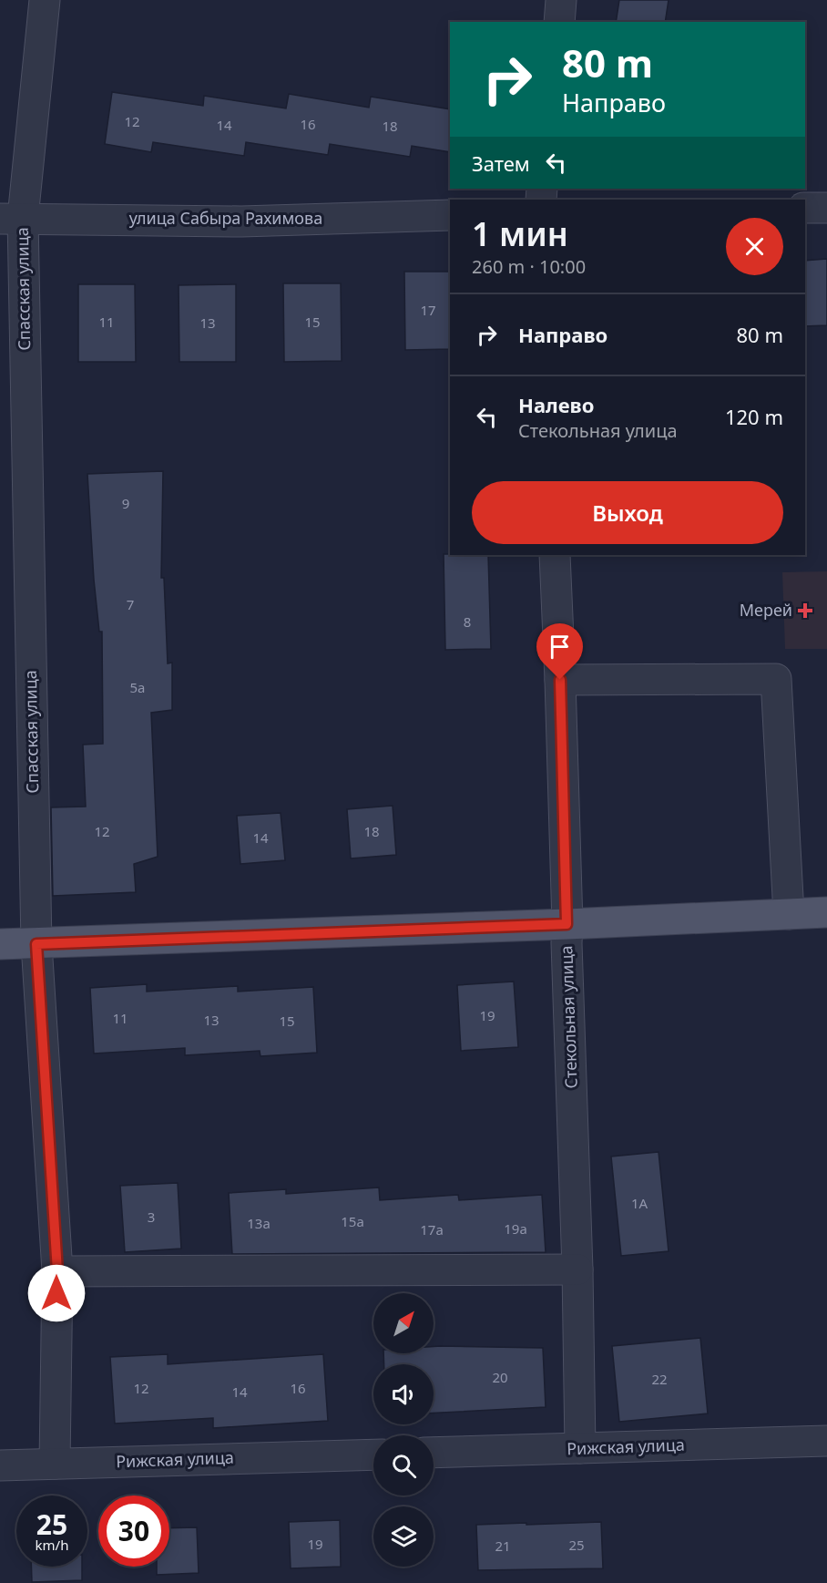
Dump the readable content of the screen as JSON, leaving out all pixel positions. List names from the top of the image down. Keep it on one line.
{"streets":{"street":["улица Сабыра Рахимова","Спасская улица","Стекольная улица","Рижская улица"]},"crossings":[["улица Сабыра Рахимова","Спасская улица"],["Спасская улица","Рижская улица"],["Стекольная улица","Рижская улица"]],"places":{"health":["Мерей"]},"house_numbers":["12","16","14","18","17","11","15","13","9","7","8","5а","12","18","14","19","11","13","15","1А","3","15а","13а","19а","17а","20","22","12","16","14","19","25","21"],"north":"top right","page":{"turn":["80 m","Направо"],"then":"Затем","heading":["1 мин","260 m · 10:00"],"list":[{"name":"Направо","value":"80 m"},{"name":"Налево","note":"Стекольная улица","value":"120 m"}],"buttons":"Выход","speed":"25 km/h","limit":"30"}}
